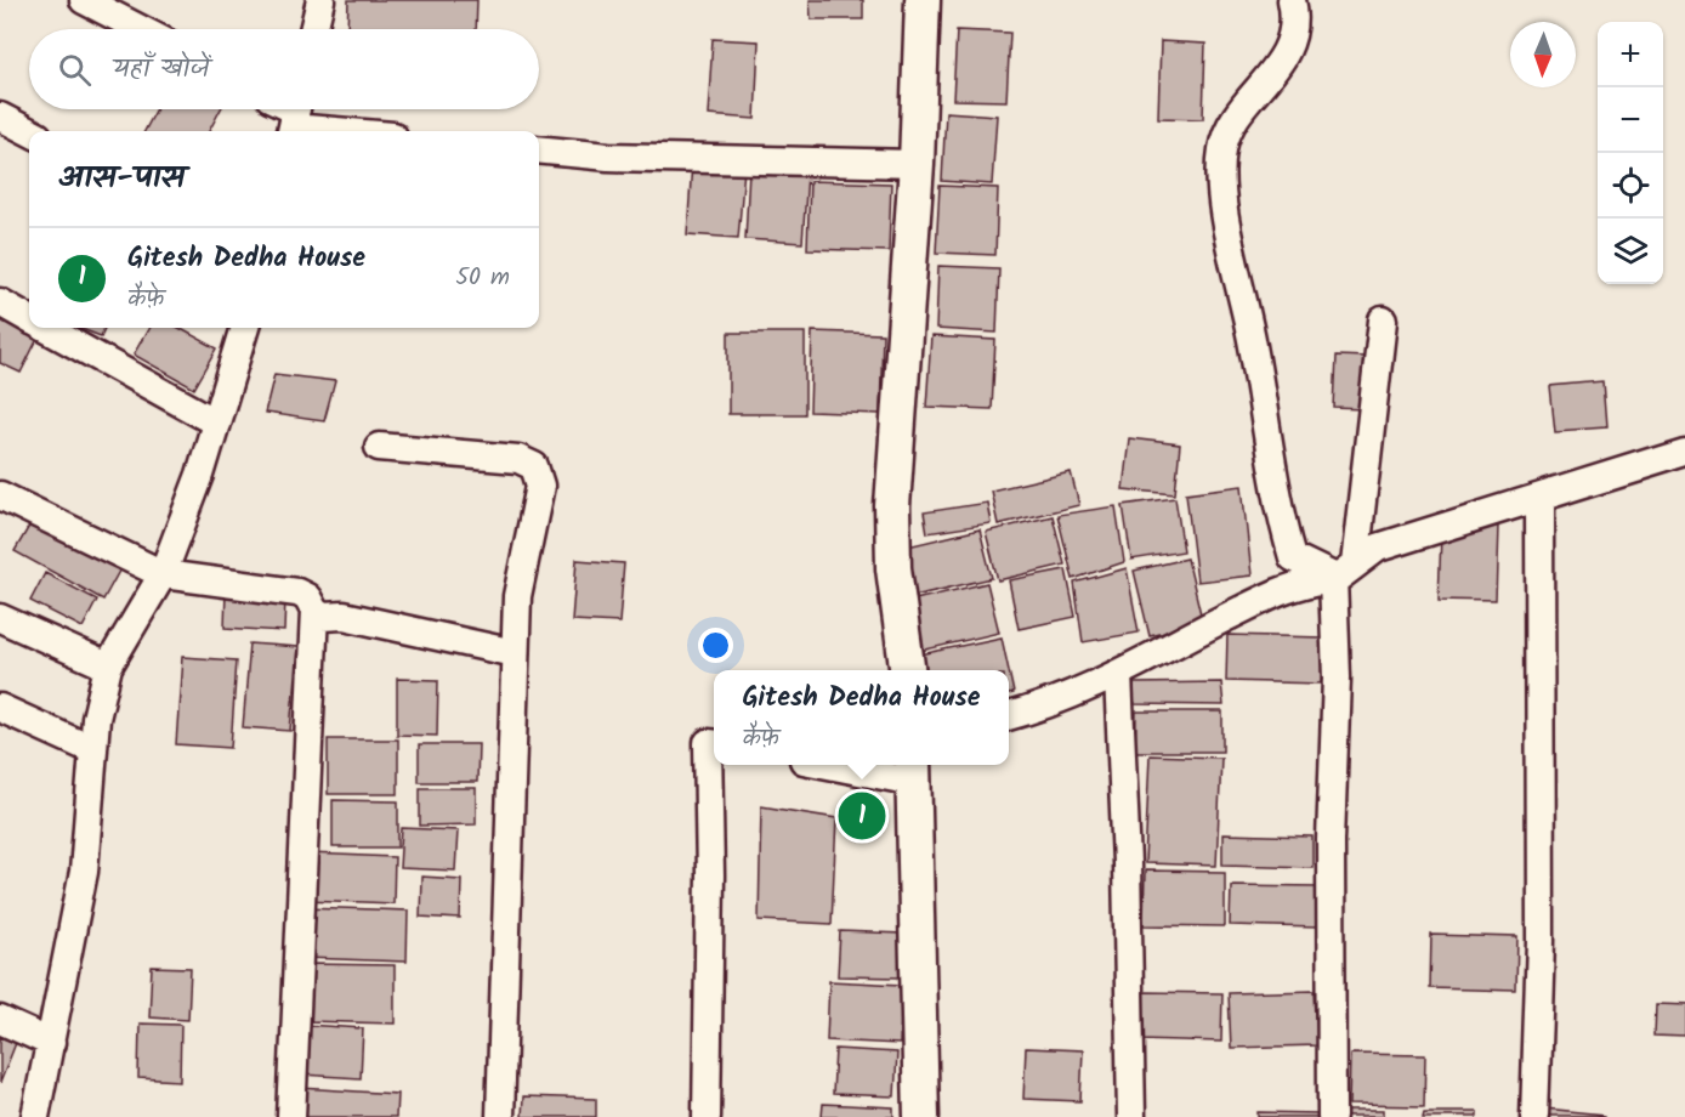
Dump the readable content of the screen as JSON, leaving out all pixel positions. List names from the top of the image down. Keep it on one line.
{"north":"bottom","page":{"map_buttons":["+","−"],"search":"यहाँ खोजें","heading":"आस-पास","list":[{"mark":"1","name":"Gitesh Dedha House","note":"कैफ़े","value":"50 m"}],"popup":["Gitesh Dedha House","कैफ़े"],"pins":"1"}}
